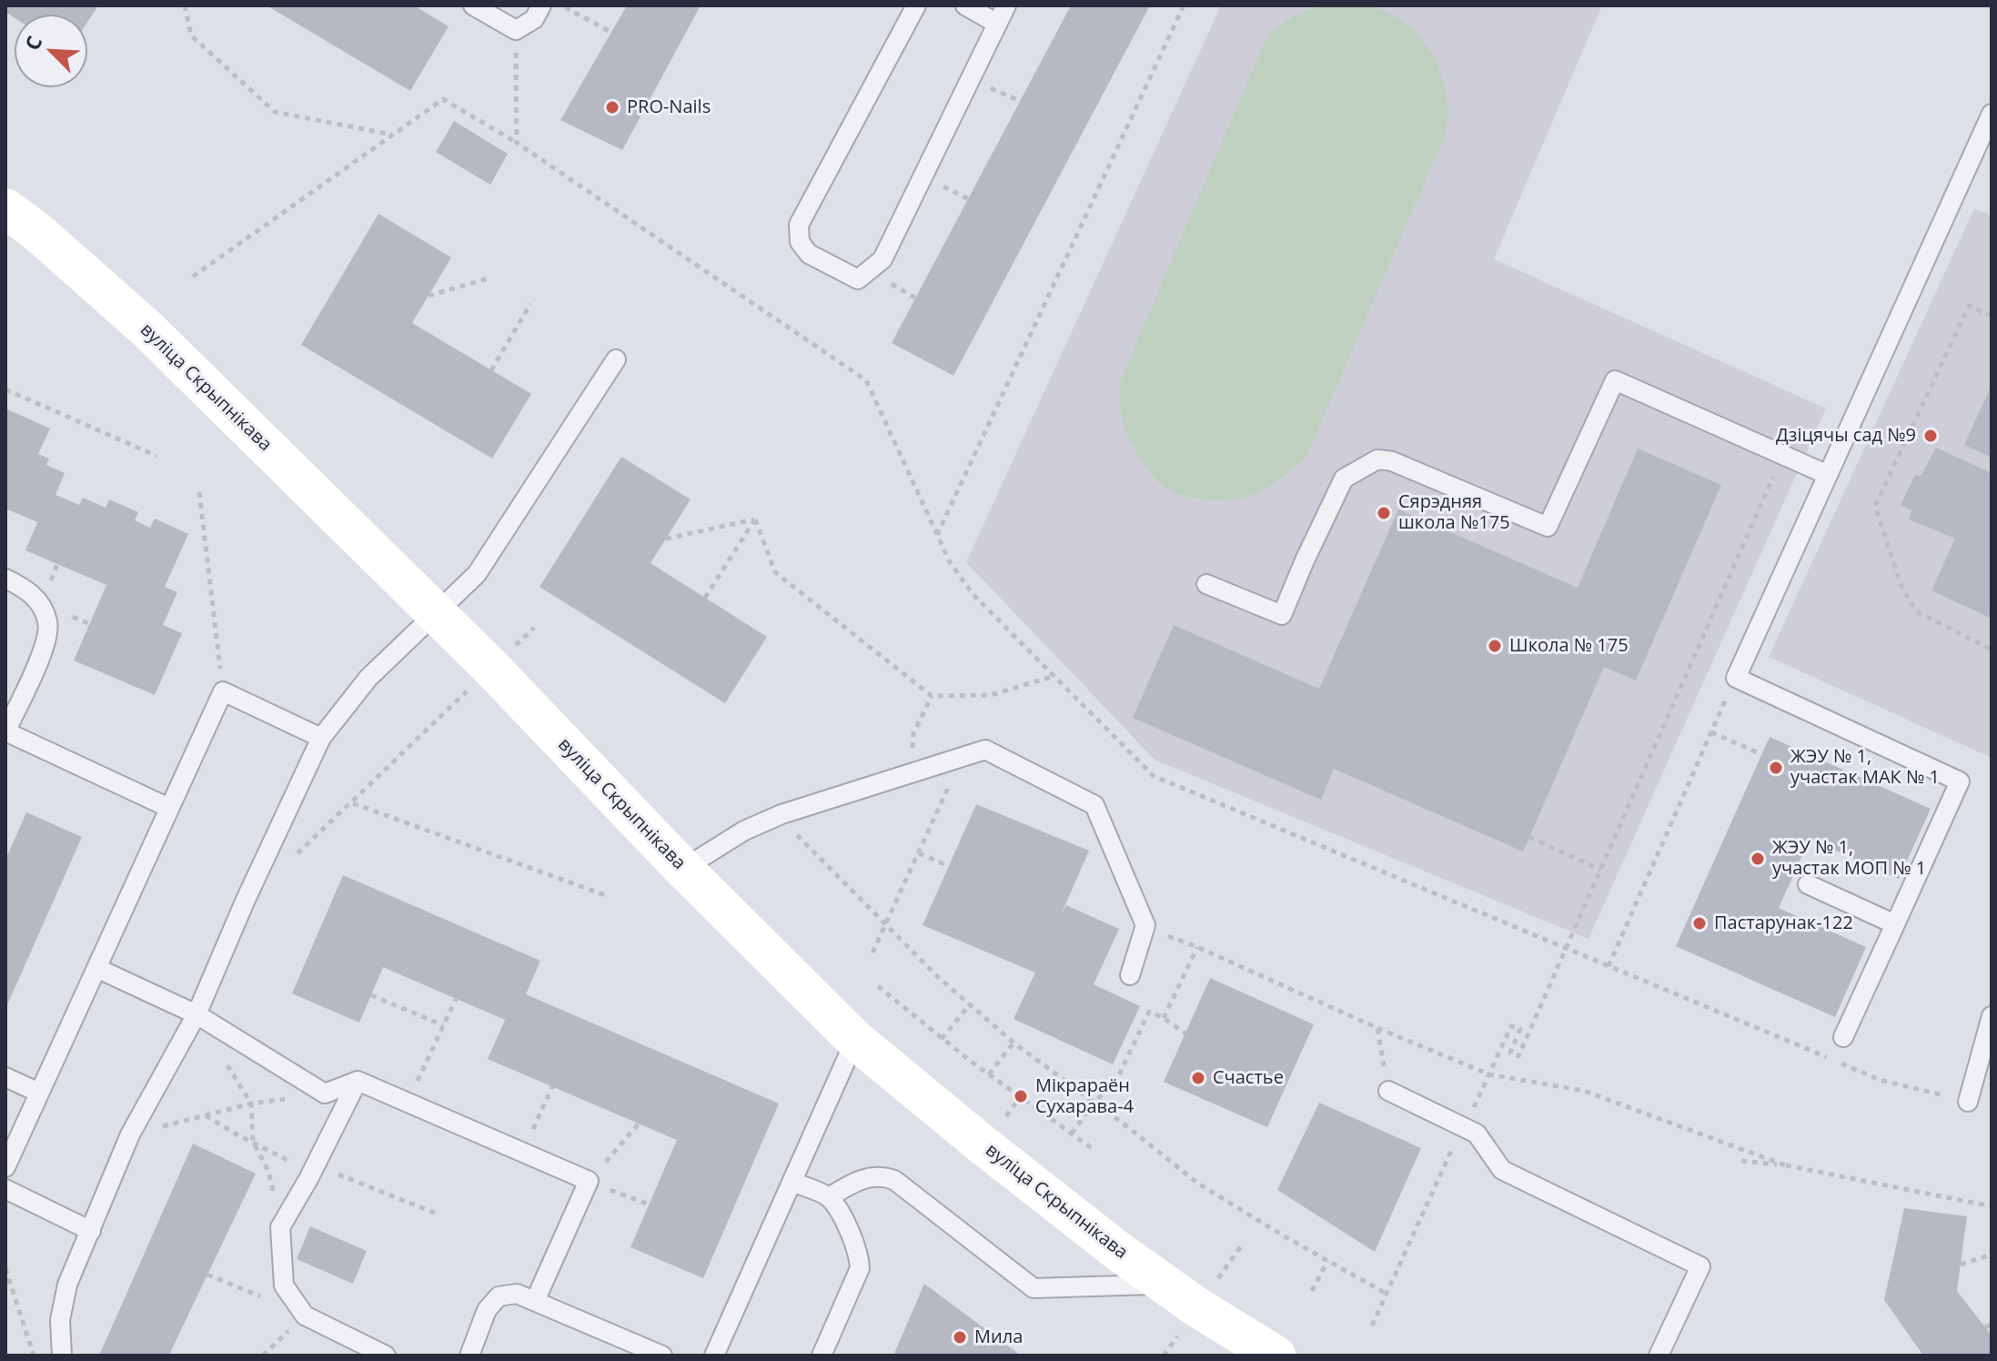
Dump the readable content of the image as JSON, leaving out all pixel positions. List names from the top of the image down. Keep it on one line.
{"streets":{"main road":["вуліца Скрыпнікава"]},"places":["PRO-Nails","Дзіцячы сад №9","Сярэдняя школа №175","Школа № 175","ЖЭУ № 1, участак МАК № 1","ЖЭУ № 1, участак МОП № 1","Пастарунак-122","Счастье","Мікрараён Сухарава-4","Мила"],"north":"top left"}
